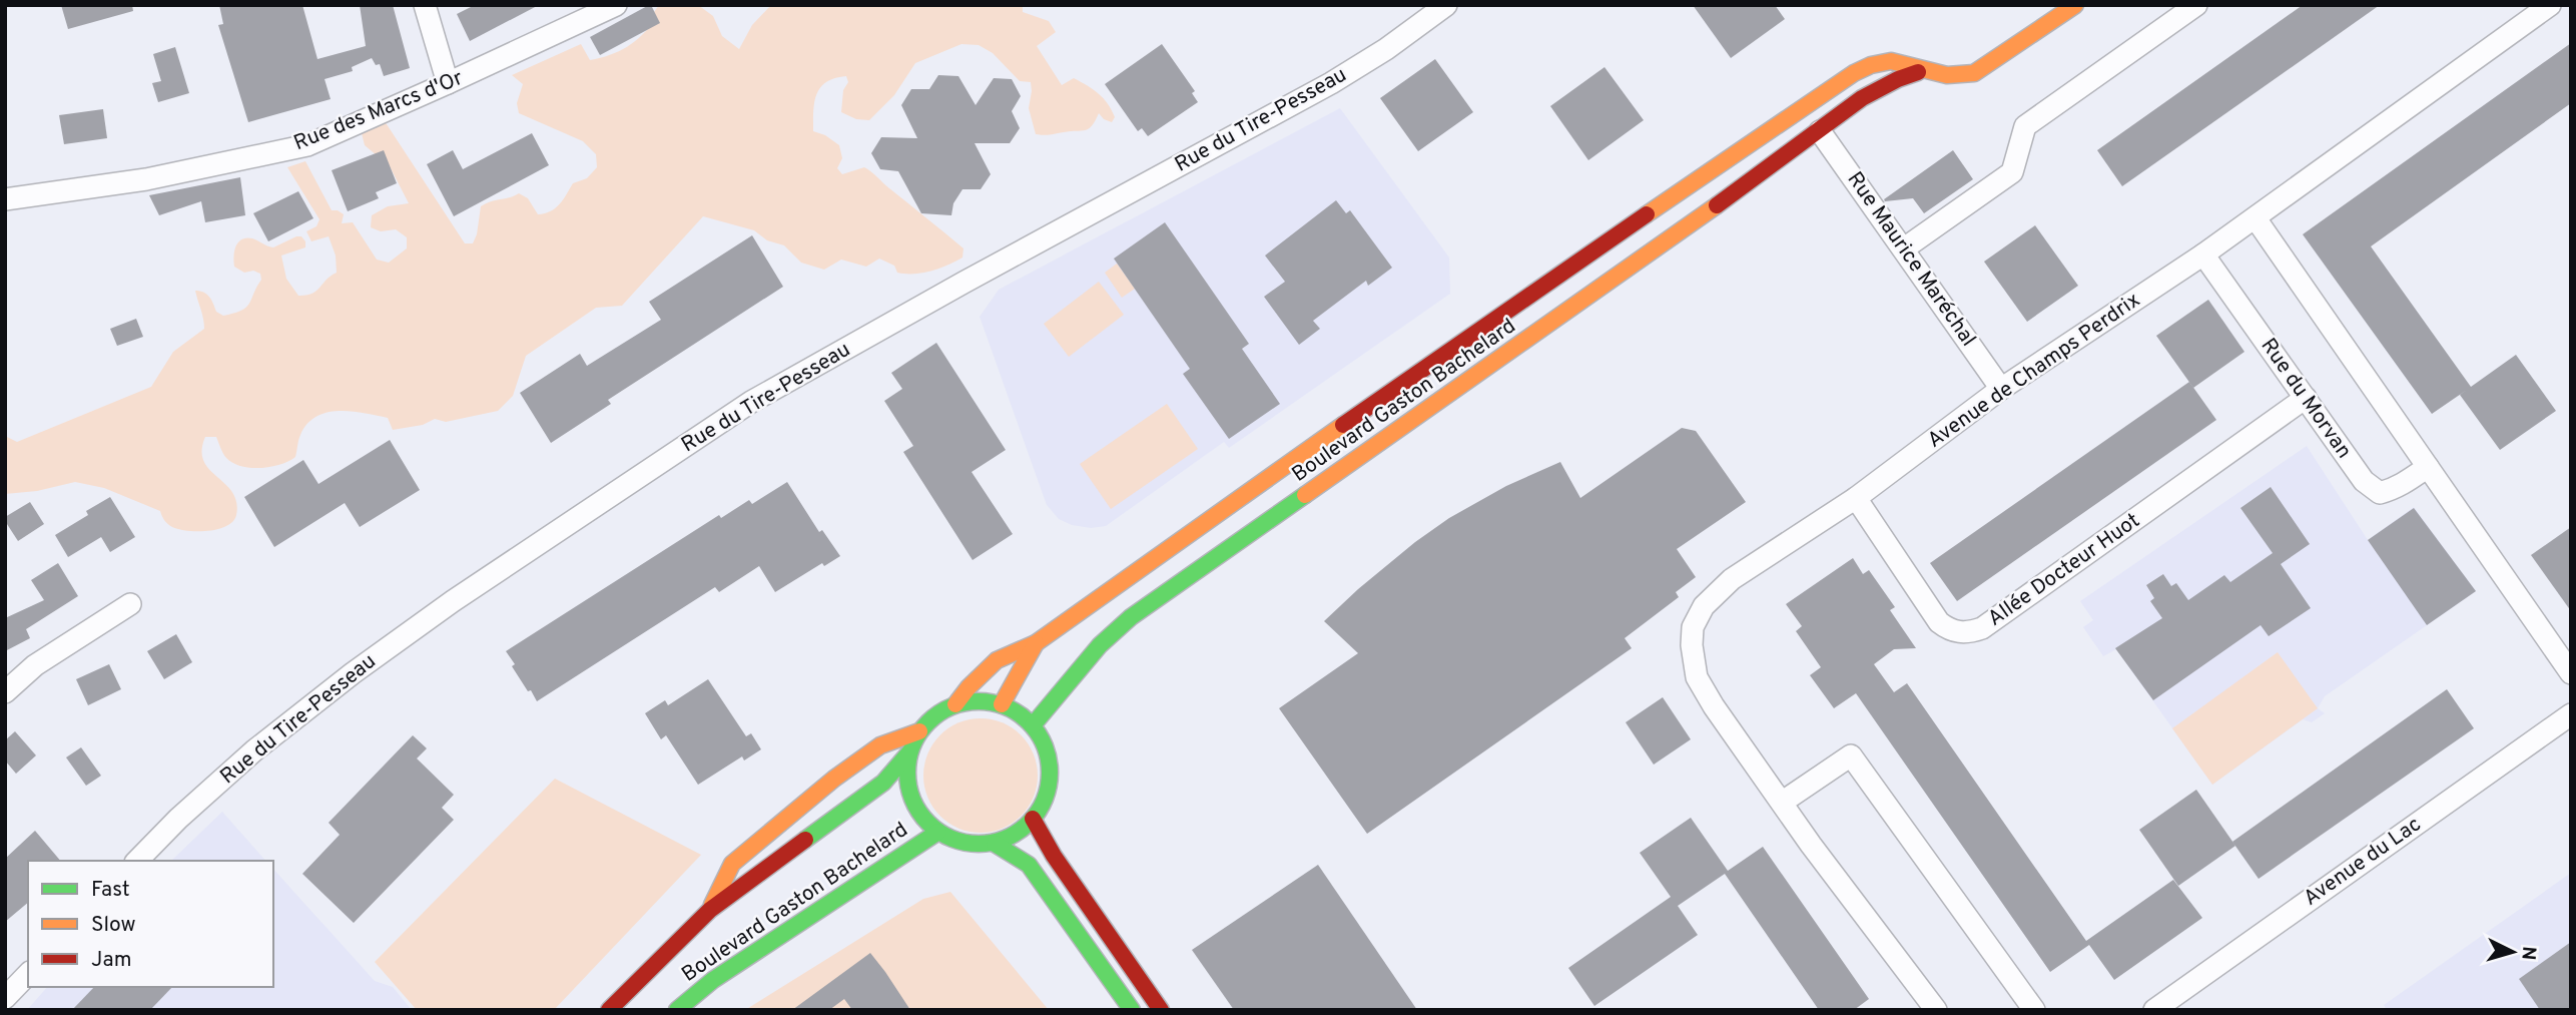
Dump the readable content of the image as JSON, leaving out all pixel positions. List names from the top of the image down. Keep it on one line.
{"streets":{"street":["Rue des Marcs d'Or","Rue du Tire-Pesseau","Rue Maurice Maréchal","Avenue de Champs Perdrix","Rue du Morvan","Boulevard Gaston Bachelard","Allée Docteur Huot","Avenue du Lac"]},"crossings":[["Rue Maurice Maréchal","Avenue de Champs Perdrix"],["Rue Maurice Maréchal","Boulevard Gaston Bachelard"],["Avenue de Champs Perdrix","Rue du Morvan"],["Avenue de Champs Perdrix","Allée Docteur Huot"],["Rue du Morvan","Allée Docteur Huot"]],"legend":["Fast","Slow","Jam"],"north":"right"}
